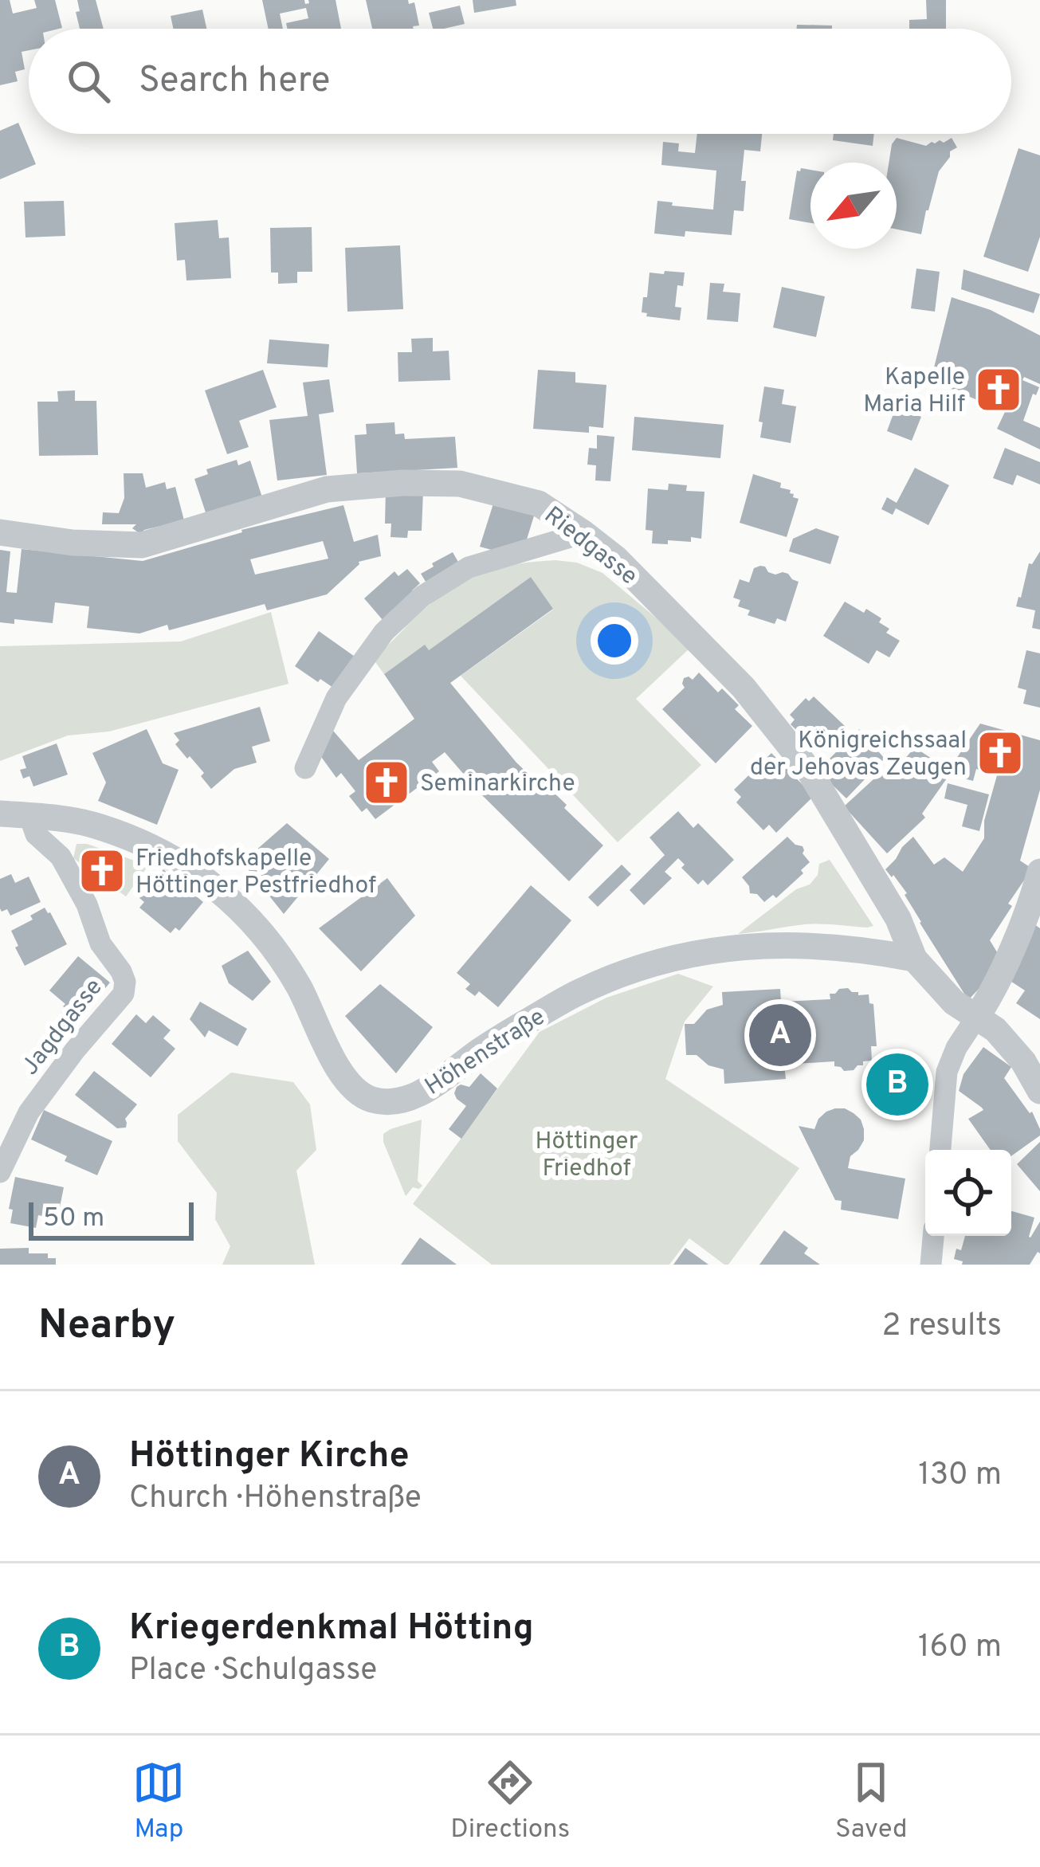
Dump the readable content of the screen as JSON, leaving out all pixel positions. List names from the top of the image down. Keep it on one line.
{"streets":{"street":["Riedgasse","Jagdgasse","Höhenstraße"]},"crossings":[["Riedgasse","Höhenstraße"],["Jagdgasse","Höhenstraße"]],"parks":["Höttinger Friedhof"],"places":{"church":["Kapelle Maria Hilf","Königreichssaal der Jehovas Zeugen","Seminarkirche","Friedhofskapelle Höttinger Pestfriedhof"]},"scale_bar":"50 m","north":"bottom left","page":{"search":"Search here","pins":["A","B"],"scale":"50 m","heading":["Nearby","2 results"],"list":[{"mark":"A","name":"Höttinger Kirche","note":"Church · Höhenstraße","value":"130 m"},{"mark":"B","name":"Kriegerdenkmal Hötting","note":"Place · Schulgasse","value":"160 m"}],"nav":["Map","Directions","Saved"]}}
